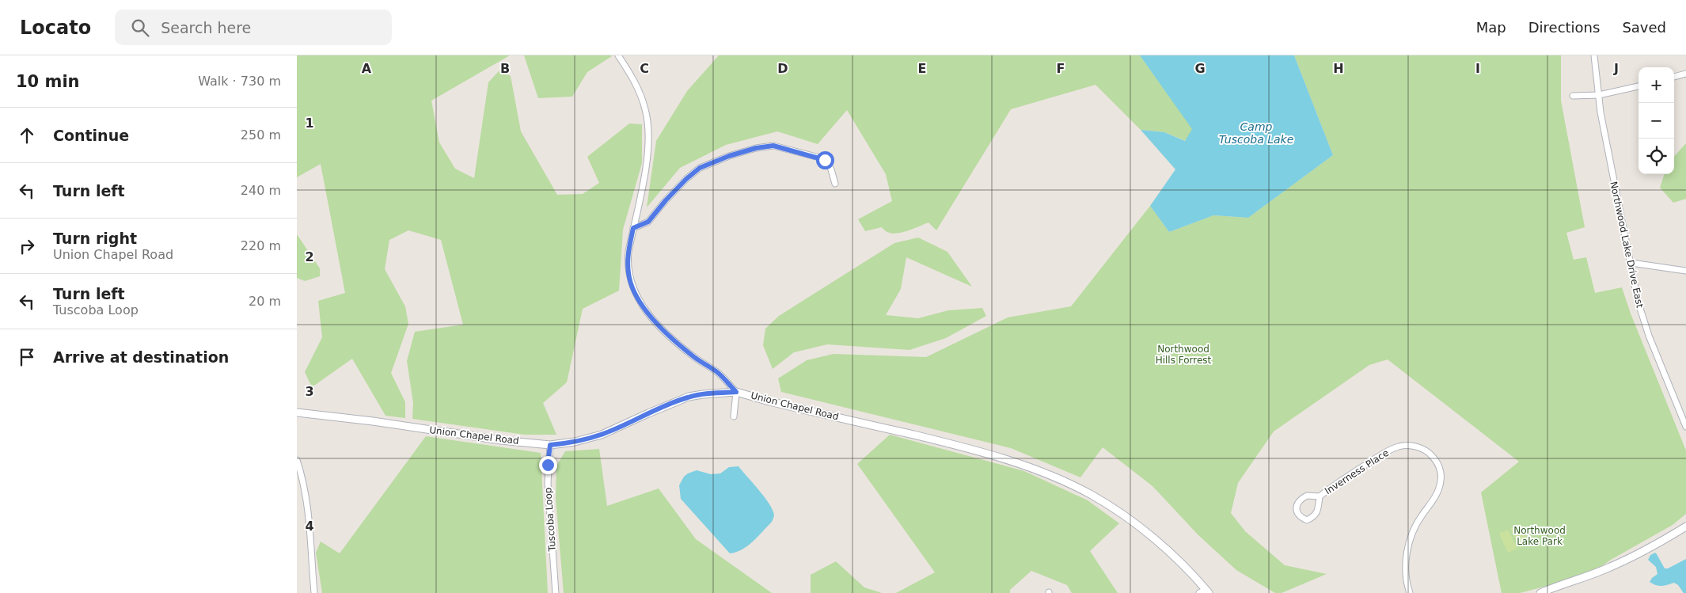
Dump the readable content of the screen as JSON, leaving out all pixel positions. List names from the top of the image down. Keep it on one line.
{"streets":{"street":["Northwood Lake Drive East","Union Chapel Road","Inverness Place","Tuscoba Loop"]},"crossings":[["Union Chapel Road","Tuscoba Loop"]],"water":["Camp Tuscoba Lake"],"parks":["Northwood Hills Forrest","Northwood Lake Park"],"page":{"header":"Locato","search":"Search here","nav":["Map","Directions","Saved"],"heading":["10 min","Walk · 730 m"],"map_buttons":["+","−"],"list":[["Continue","250 m"],["Turn left","240 m"],["Turn right","Union Chapel Road","220 m"],["Turn left","Tuscoba Loop","20 m"],"Arrive at destination"]},"grid":{"columns":["A","B","C","D","E","F","G","H","I","J"],"rows":["1","2","3","4"]}}
